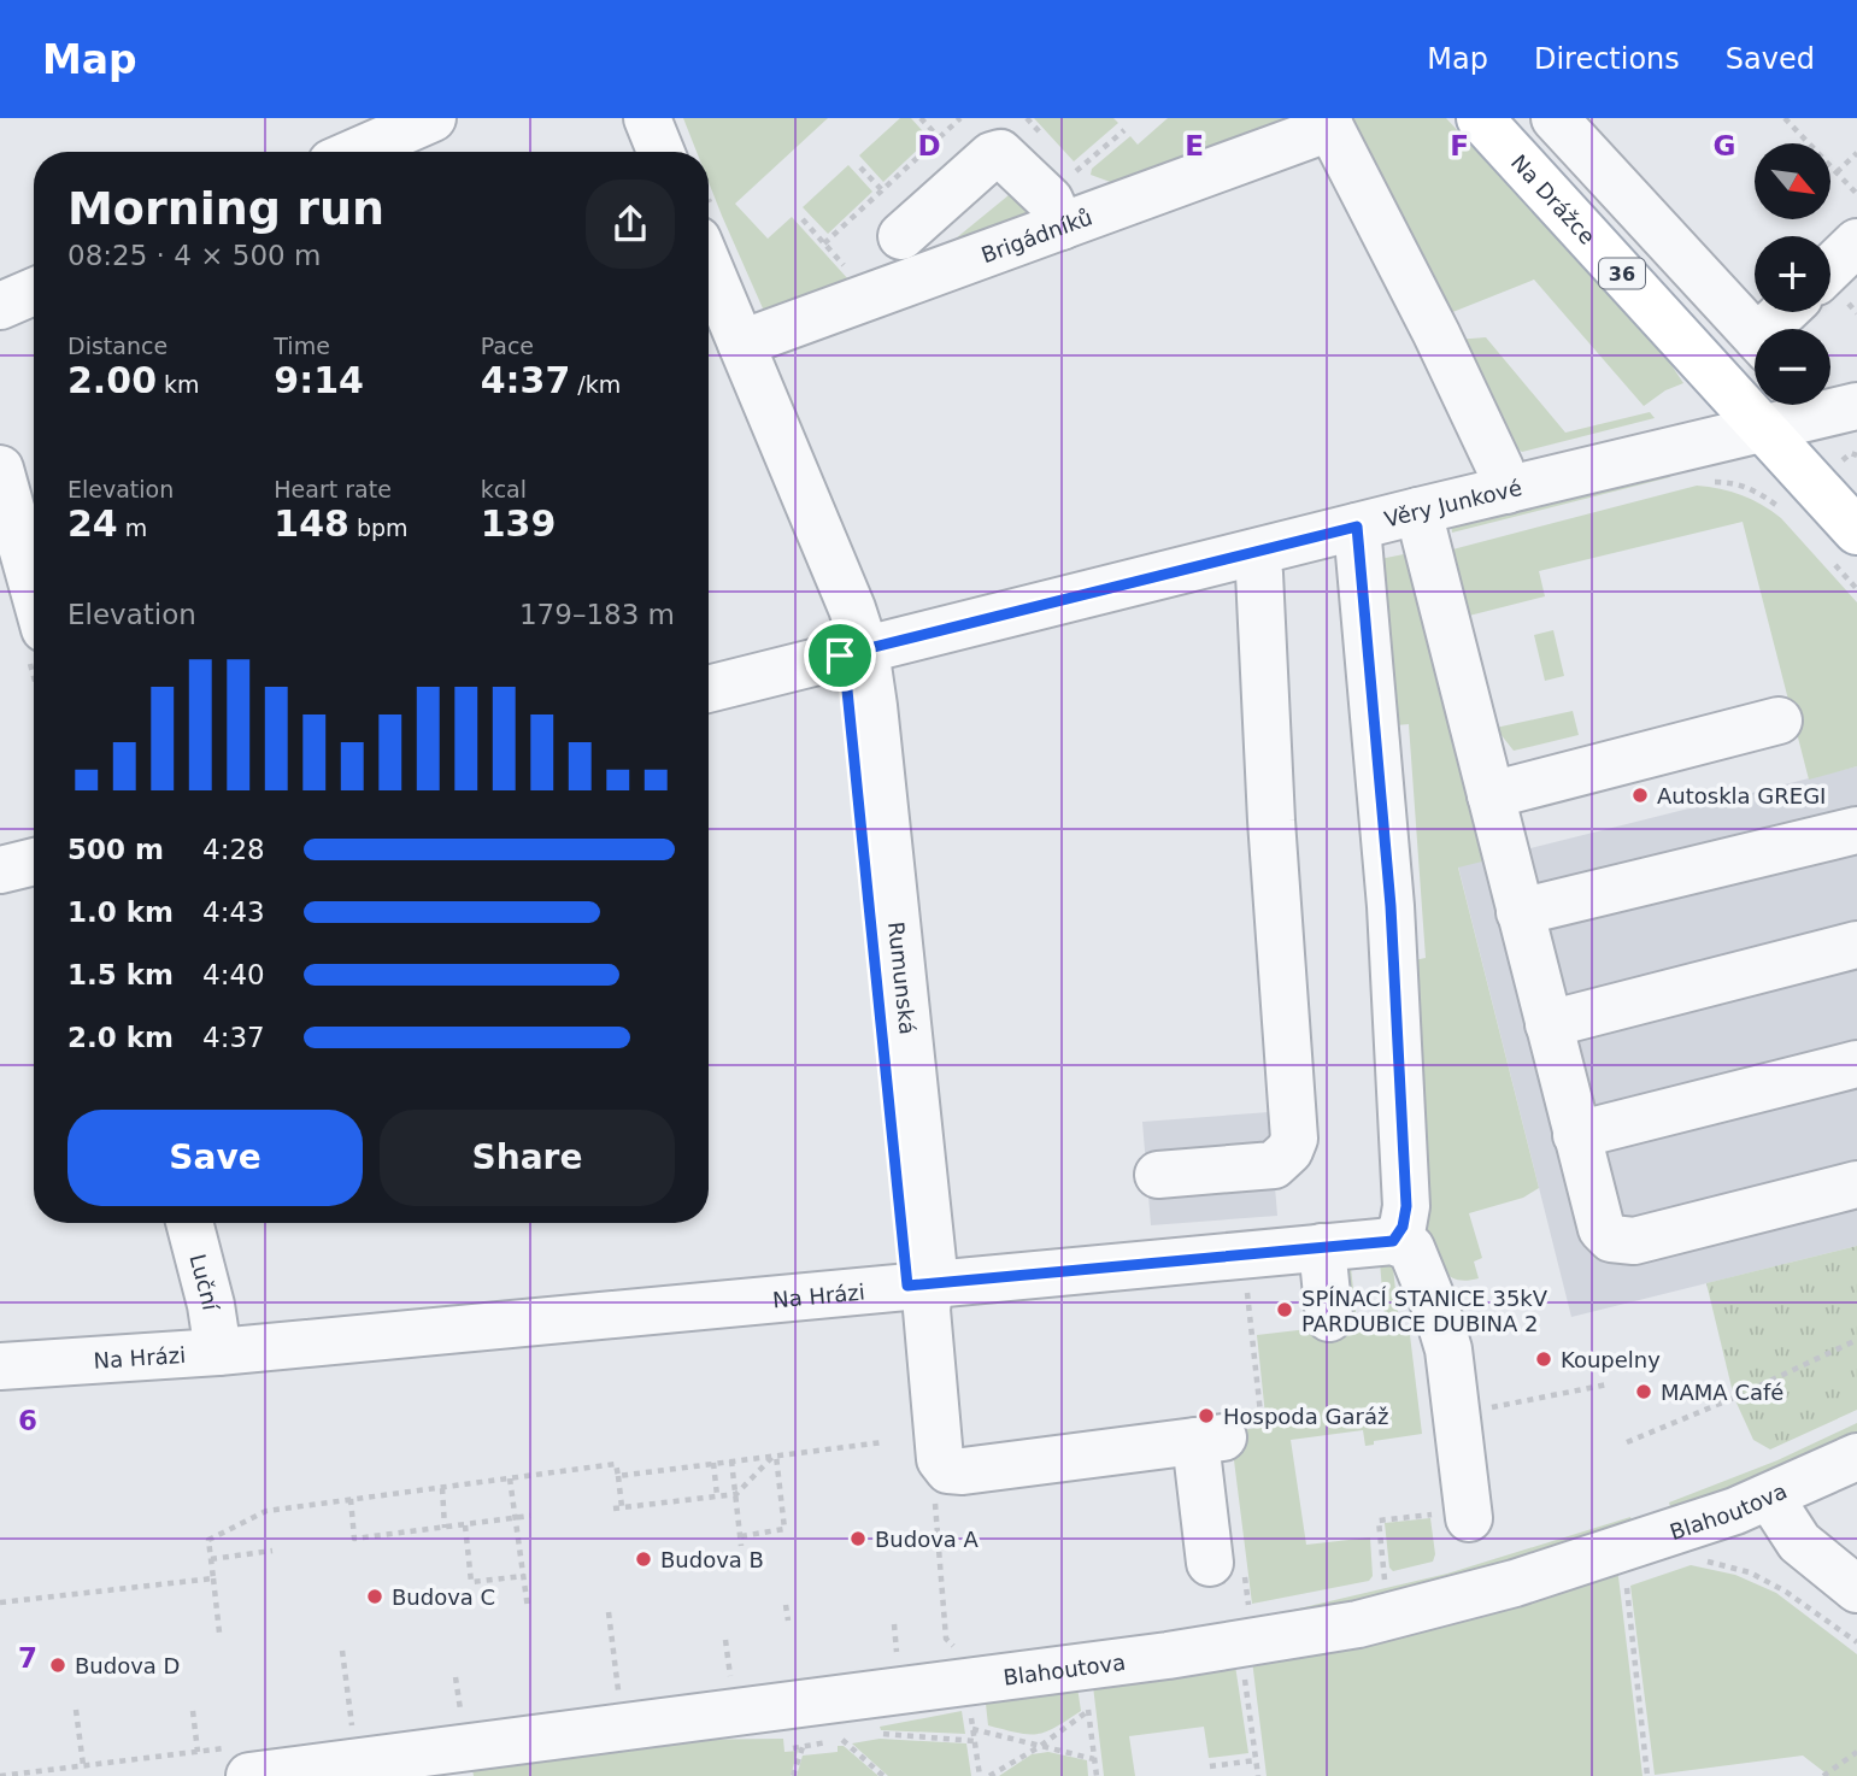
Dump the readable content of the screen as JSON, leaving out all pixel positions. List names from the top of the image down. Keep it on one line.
{"streets":{"main road":["Na Drážce","36"],"street":["Brigádníků","Věry Junkové","Rumunská","Luční","Na Hrázi","Blahoutova"]},"crossings":[["Na Drážce","Věry Junkové"],["Brigádníků","Rumunská"],["Věry Junkové","Rumunská"],["Rumunská","Na Hrázi"],["Luční","Na Hrázi"]],"places":["Autoskla GREGI","SPÍNACÍ STANICE 35kV PARDUBICE DUBINA 2","Koupelny","MAMA Café","Hospoda Garáž","Budova A","Budova B","Budova C","Budova D"],"north":"bottom right","page":{"header":"Map","nav":["Map","Directions","Saved"],"map_buttons":["+","−"],"heading":["Morning run","08:25 · 4 × 500 m"],"stats":[["Distance","2.00 km"],["Time","9:14"],["Pace","4:37 /km"],["Elevation","24 m"],["Heart rate","148 bpm"],["kcal","139"]],"chart":["Elevation","179–183 m"],"list":[{"name":"500 m","note":"4:28"},{"name":"1.0 km","note":"4:43"},{"name":"1.5 km","note":"4:40"},{"name":"2.0 km","note":"4:37"}],"buttons":["Save","Share"]},"grid":{"columns":["D","E","F","G"],"rows":["6","7"]}}
